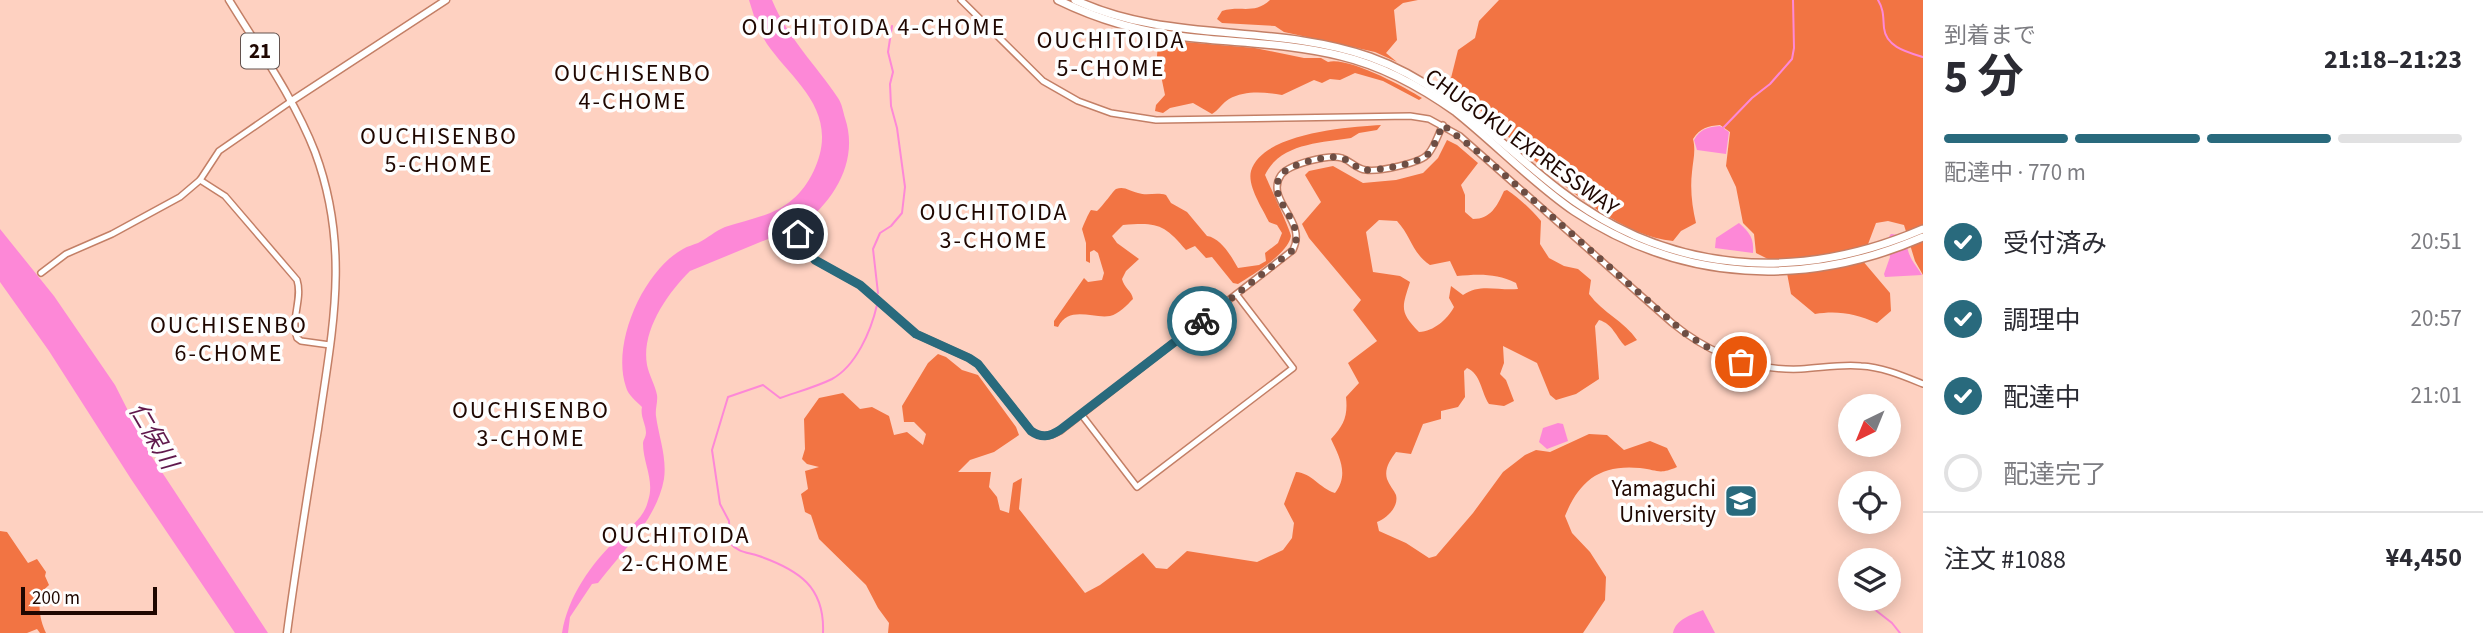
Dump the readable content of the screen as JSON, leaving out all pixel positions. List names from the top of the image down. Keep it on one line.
{"streets":{"highway":["CHUGOKU EXPRESSWAY"],"main road":["21"]},"districts":["OUCHITOIDA 4-CHOME","OUCHITOIDA 5-CHOME","OUCHISENBO 4-CHOME","OUCHISENBO 5-CHOME","OUCHITOIDA 3-CHOME","OUCHISENBO 6-CHOME","OUCHISENBO 3-CHOME","OUCHITOIDA 2-CHOME"],"water":["仁保川"],"places":{"school or university":["Yamaguchi University"]},"scale_bar":"200 m","north":"bottom left","page":{"heading":["5 分","到着まで","21:18–21:23"],"panel":["注文 #1088","¥4,450"],"bar":"配達中 · 770 m","list":[["受付済み","20:51"],["調理中","20:57"],["配達中","21:01"],"配達完了"],"scale":"200 m"}}
